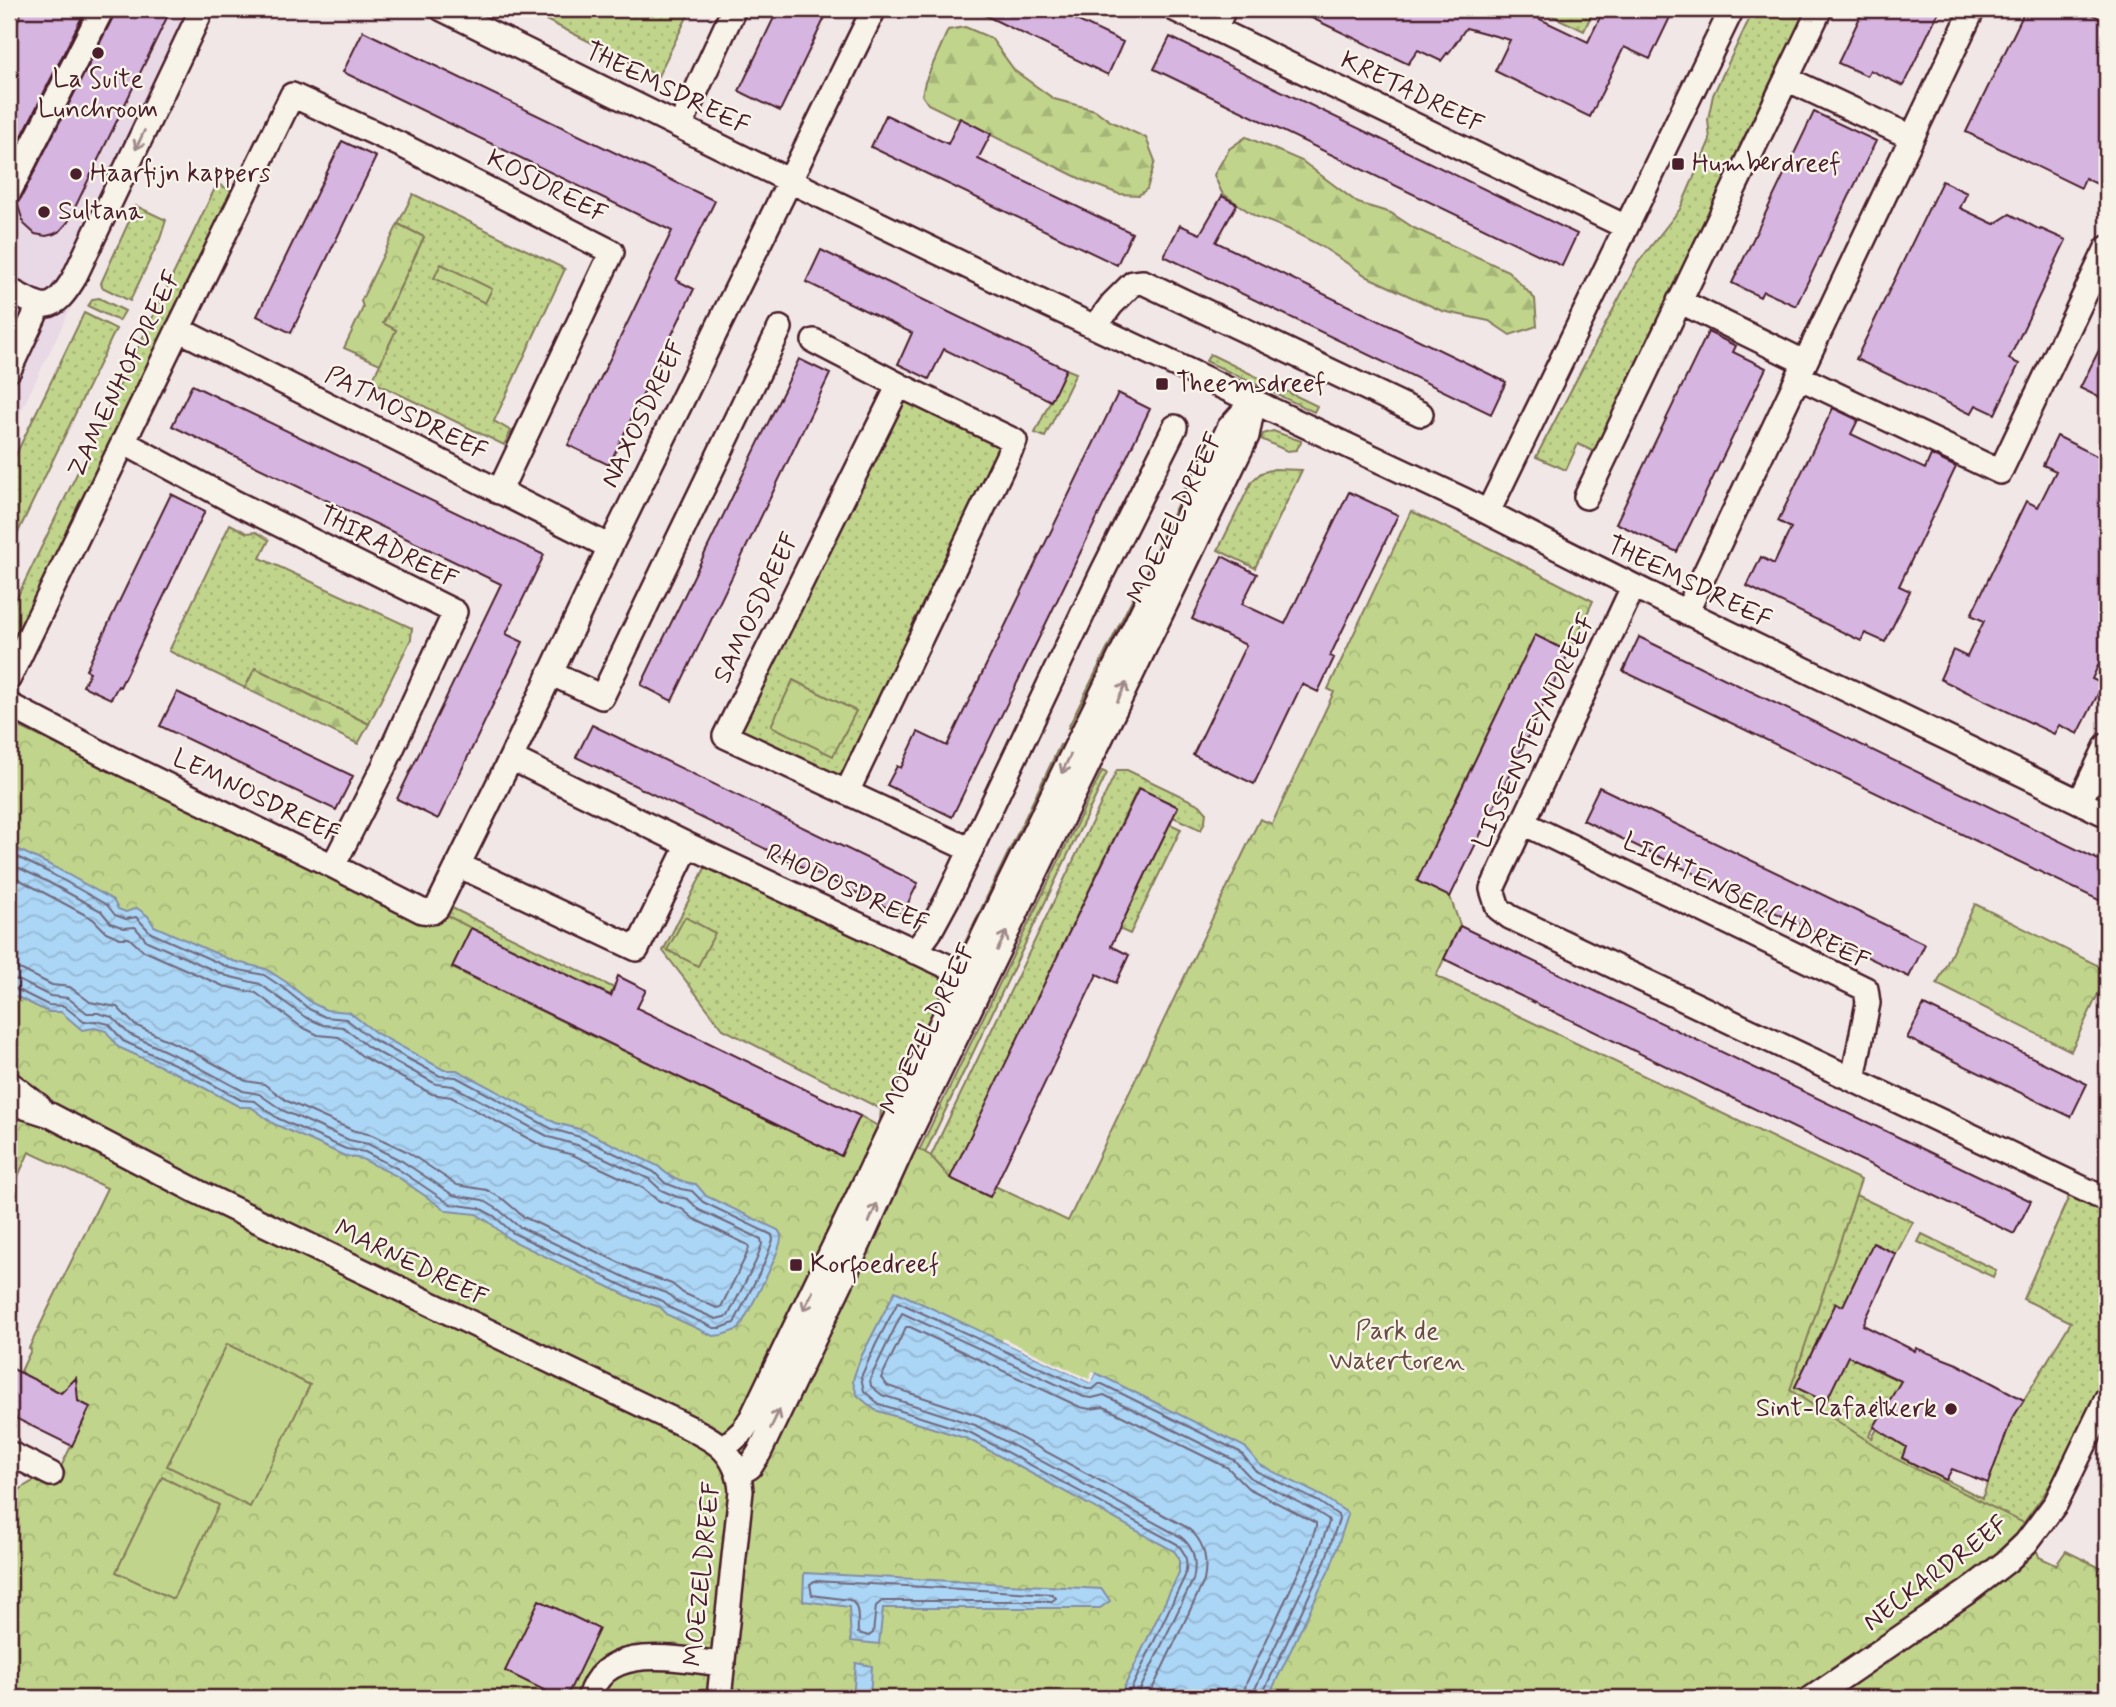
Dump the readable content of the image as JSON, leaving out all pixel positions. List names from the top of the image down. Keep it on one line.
{"streets":{"street":["THEEMSDREEF","KRETADREEF","KOSDREEF","ZAMENHOFDREEF","PATMOSDREEF","NAXOSDREEF","MOEZELDREEF","THIRADREEF","SAMOSDREEF","LISSENSTEYNDREEF","LEMNOSDREEF","RHODOSDREEF","LICHTENBERCHDREEF","MARNEDREEF","NECKARDREEF"]},"crossings":[["THEEMSDREEF","NAXOSDREEF"],["THEEMSDREEF","MOEZELDREEF"],["THEEMSDREEF","LISSENSTEYNDREEF"],["KOSDREEF","ZAMENHOFDREEF"],["KOSDREEF","PATMOSDREEF"],["ZAMENHOFDREEF","PATMOSDREEF"],["ZAMENHOFDREEF","THIRADREEF"],["PATMOSDREEF","NAXOSDREEF"],["NAXOSDREEF","LEMNOSDREEF"],["NAXOSDREEF","RHODOSDREEF"],["MOEZELDREEF","SAMOSDREEF"],["MOEZELDREEF","RHODOSDREEF"],["MOEZELDREEF","MARNEDREEF"],["THIRADREEF","LEMNOSDREEF"],["LISSENSTEYNDREEF","LICHTENBERCHDREEF"]],"parks":["Park de Watertoren"],"places":{"other":["La Suite Lunchroom","Haarfijn kappers","Sultana","Sint-Rafaëlkerk"],"transit":["Humberdreef","Theemsdreef","Korfoedreef"]}}
